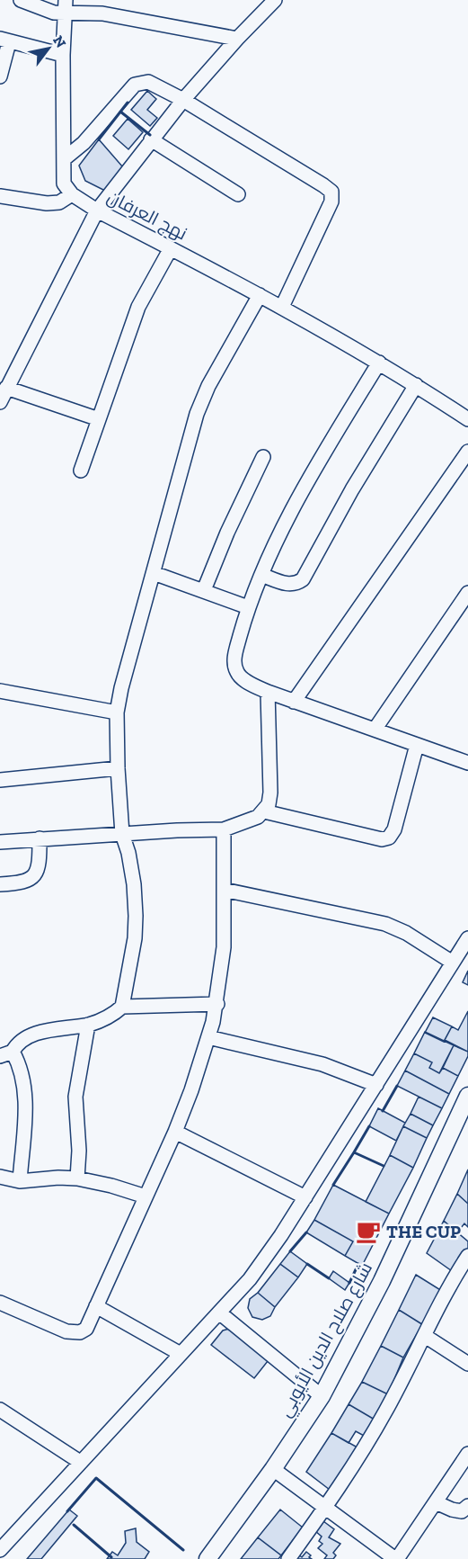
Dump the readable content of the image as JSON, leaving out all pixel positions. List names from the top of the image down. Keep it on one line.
{"streets":{"main road":["شارع صلاح الدين الأيوبي"],"street":["نهج العرفان"]},"places":{"cafe":["THE CUP"]},"north":"top right"}
